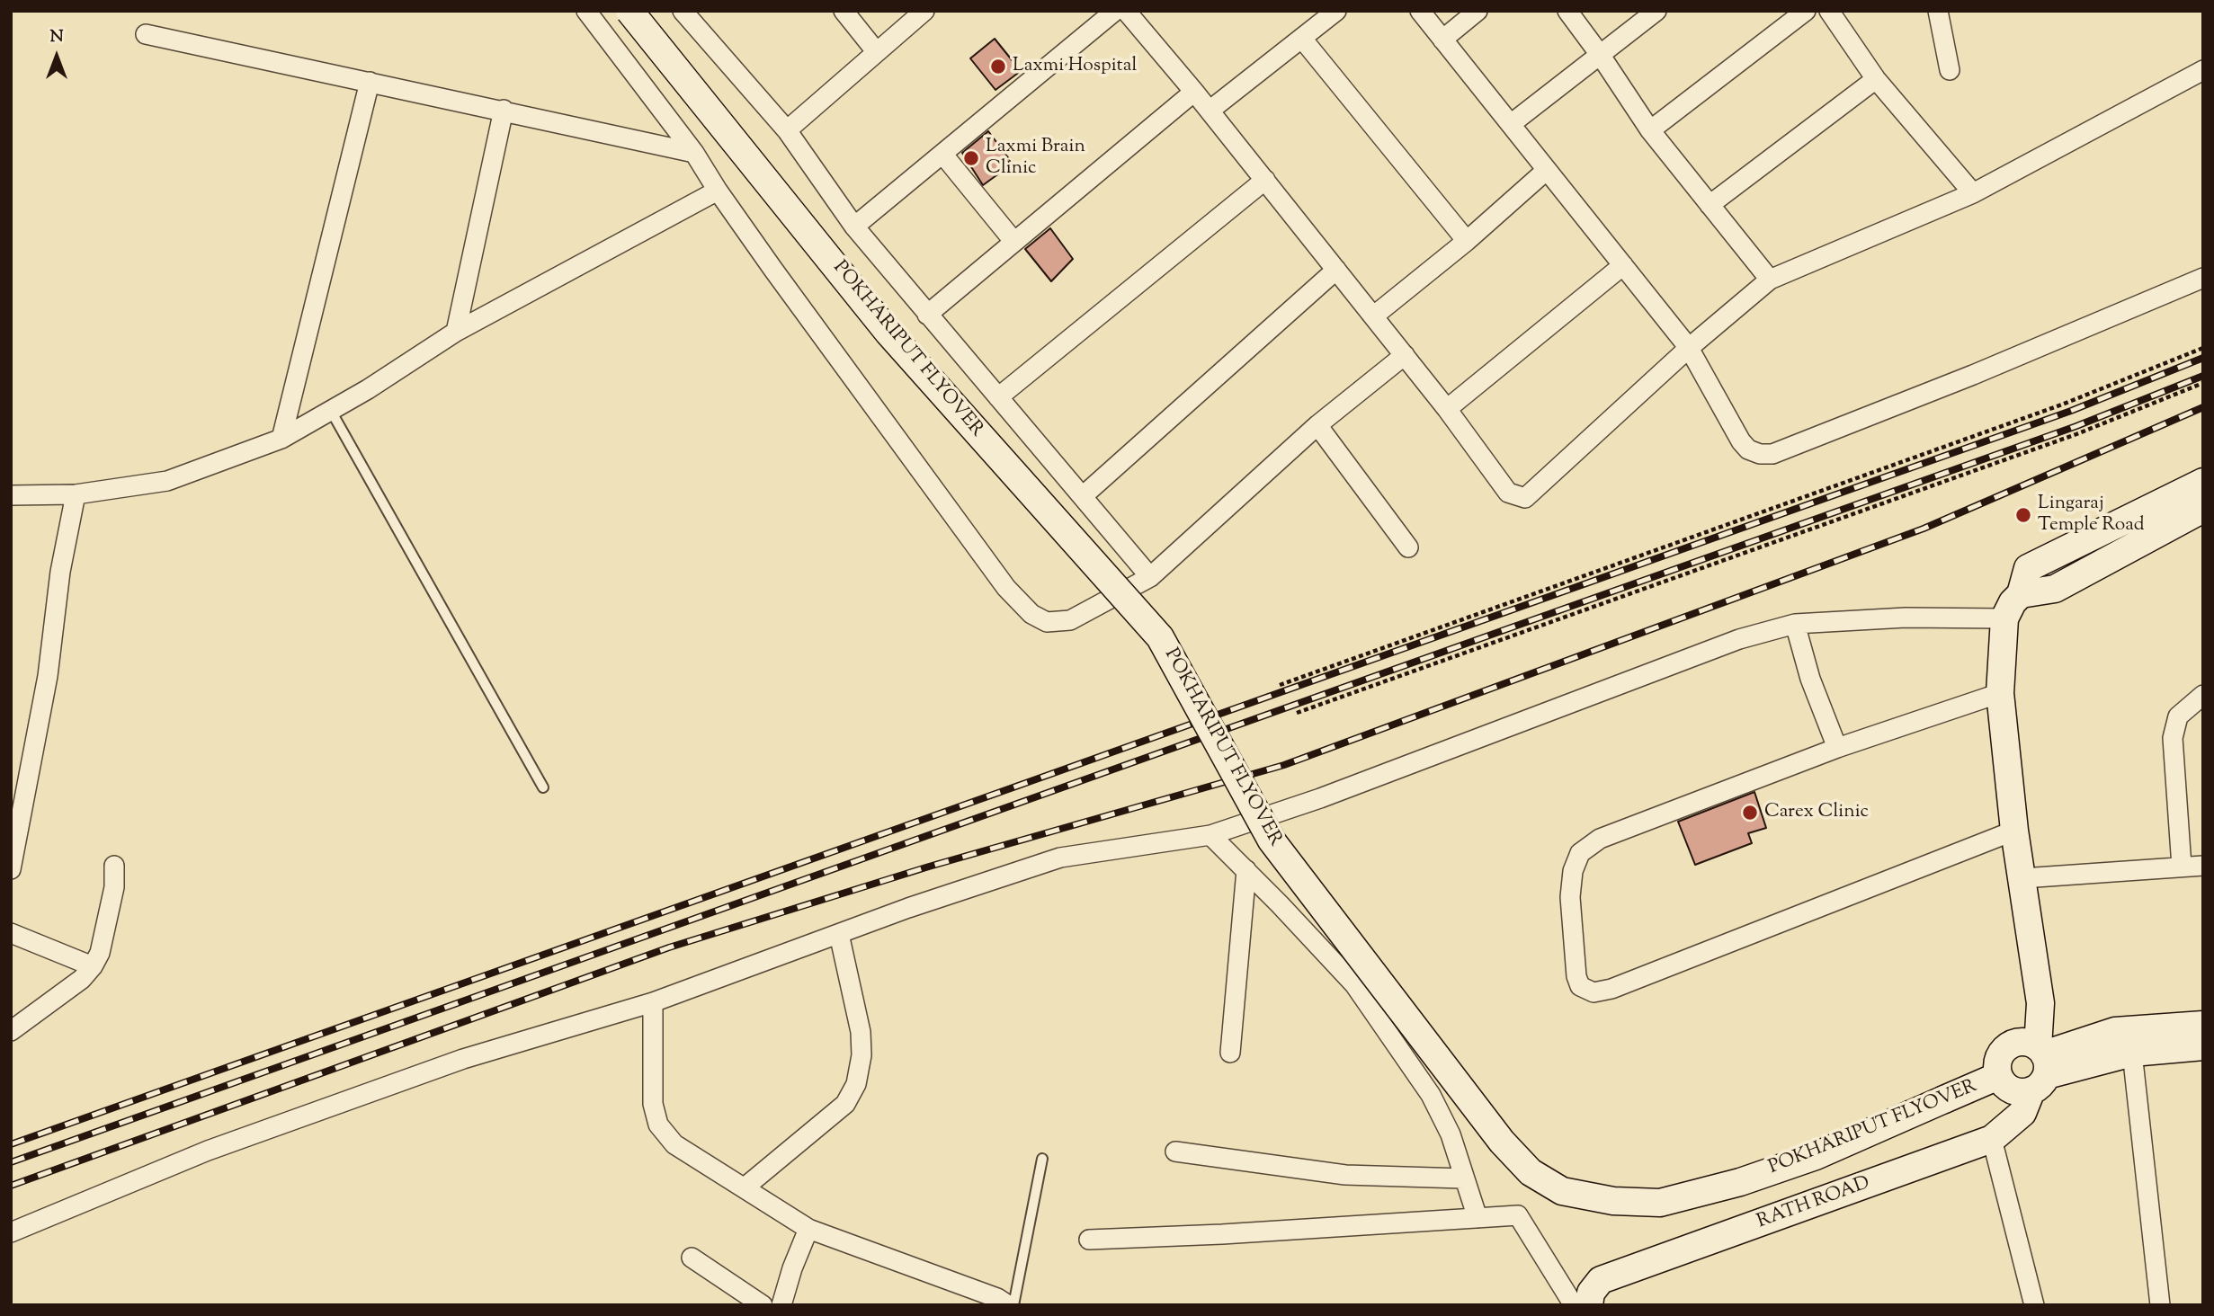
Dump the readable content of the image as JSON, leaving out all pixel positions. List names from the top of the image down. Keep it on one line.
{"streets":{"main road":["POKHARIPUT FLYOVER","RATH ROAD"]},"crossings":[["POKHARIPUT FLYOVER","RATH ROAD"]],"places":["Laxmi Hospital","Laxmi Brain Clinic","Lingaraj Temple Road","Carex Clinic"],"north":"top"}
